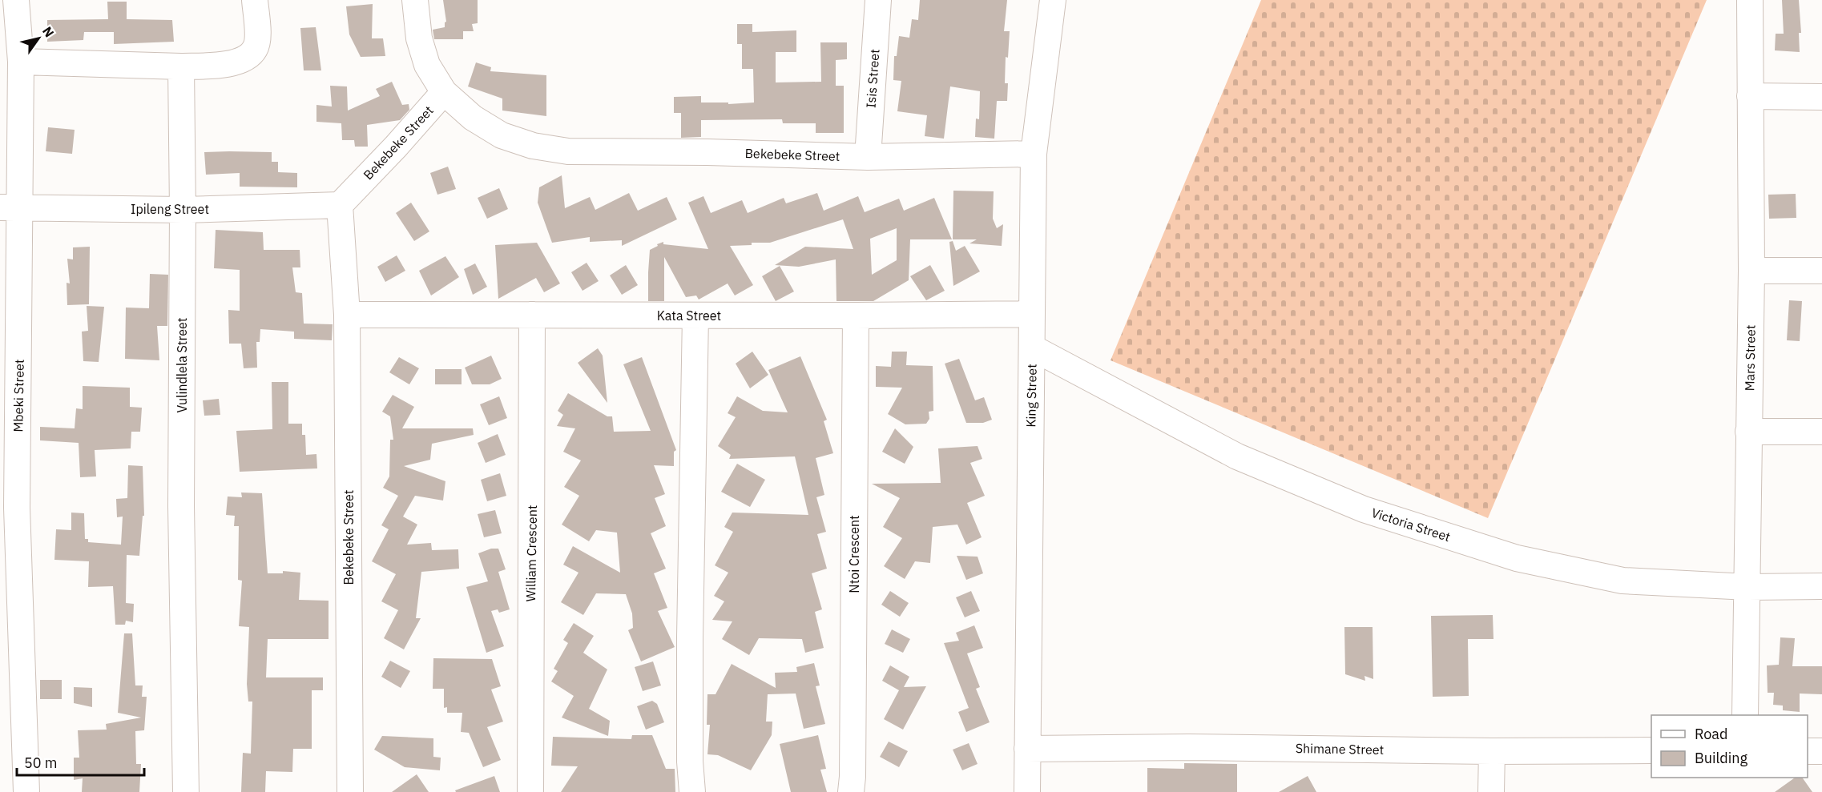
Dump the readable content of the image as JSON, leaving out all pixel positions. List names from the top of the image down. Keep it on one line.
{"streets":{"street":["Isis Street","Bekebeke Street","Ipileng Street","Kata Street","Mars Street","Vulindlela Street","Mbeki Street","King Street","Victoria Street","William Crescent","Ntoi Crescent","Shimane Street"]},"crossings":[["Isis Street","Bekebeke Street"],["Bekebeke Street","Ipileng Street"],["Bekebeke Street","Kata Street"],["Bekebeke Street","King Street"],["Ipileng Street","Vulindlela Street"],["Ipileng Street","Mbeki Street"],["Kata Street","King Street"],["Kata Street","William Crescent"],["Kata Street","Ntoi Crescent"],["Mars Street","Victoria Street"],["King Street","Victoria Street"],["King Street","Shimane Street"]],"legend":["Road","Building"],"scale_bar":"50 m","north":"top right"}
